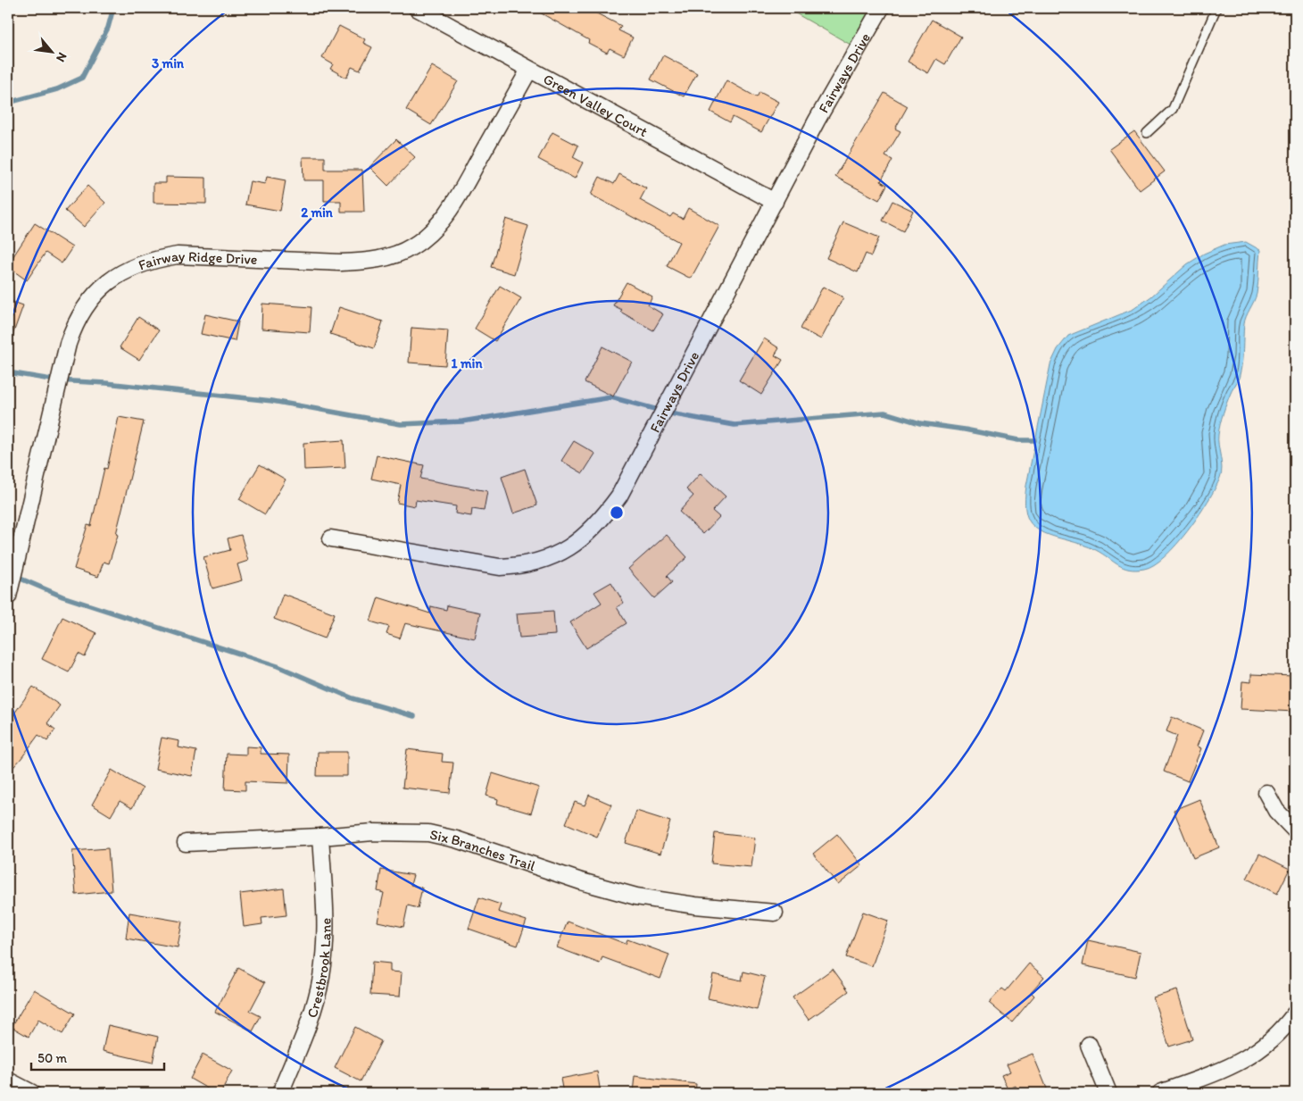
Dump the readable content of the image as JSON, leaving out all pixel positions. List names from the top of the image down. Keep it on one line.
{"streets":{"street":["Fairways Drive","Green Valley Court","Fairway Ridge Drive","Six Branches Trail","Crestbrook Lane"]},"crossings":[["Fairways Drive","Green Valley Court"],["Green Valley Court","Fairway Ridge Drive"],["Six Branches Trail","Crestbrook Lane"]],"scale_bar":"50 m","north":"bottom right","rings":["3 min","2 min","1 min"]}
